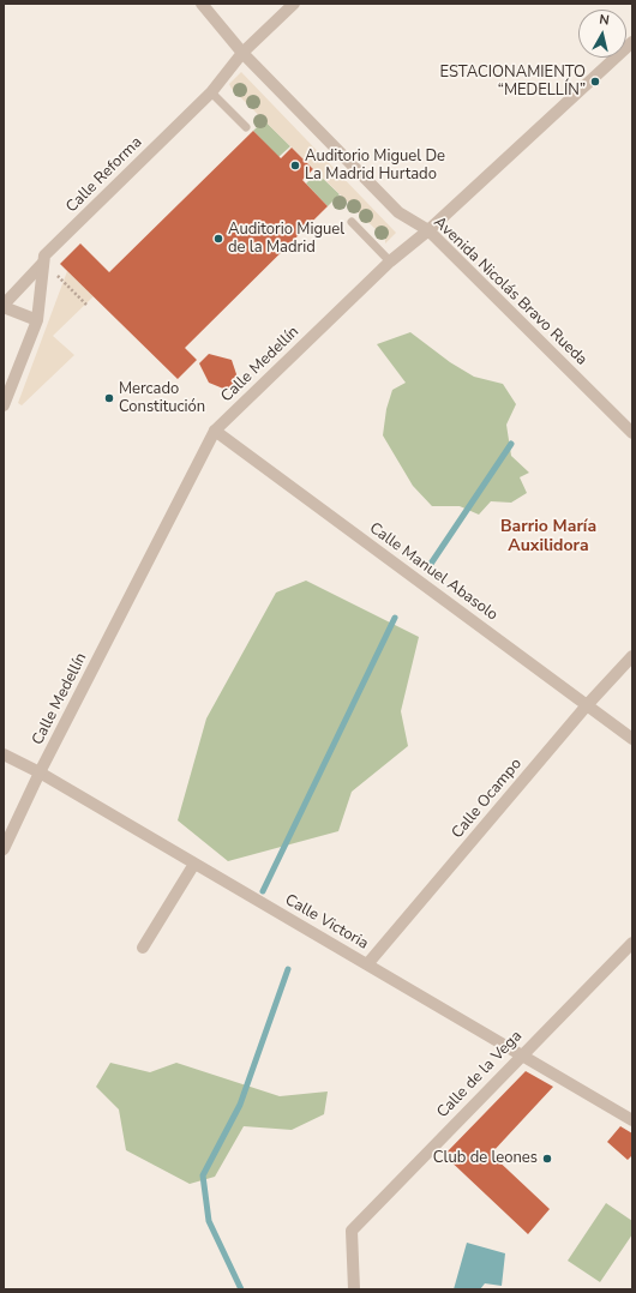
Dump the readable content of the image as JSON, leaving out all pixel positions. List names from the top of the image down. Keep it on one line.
{"streets":{"street":["Calle Reforma","Avenida Nicolás Bravo Rueda","Calle Medellín","Calle Manuel Abasolo","Calle Ocampo","Calle Victoria","Calle de la Vega"]},"crossings":[["Calle Reforma","Avenida Nicolás Bravo Rueda"],["Avenida Nicolás Bravo Rueda","Calle Medellín"],["Calle Medellín","Calle Manuel Abasolo"],["Calle Medellín","Calle Victoria"],["Calle Manuel Abasolo","Calle Ocampo"],["Calle Ocampo","Calle Victoria"],["Calle Victoria","Calle de la Vega"]],"districts":["Barrio María Auxilidora"],"places":["ESTACIONAMIENTO “MEDELLÍN”","Auditorio Miguel De La Madrid Hurtado","Auditorio Miguel de la Madrid","Mercado Constitución","Club de leones"],"north":"top"}
